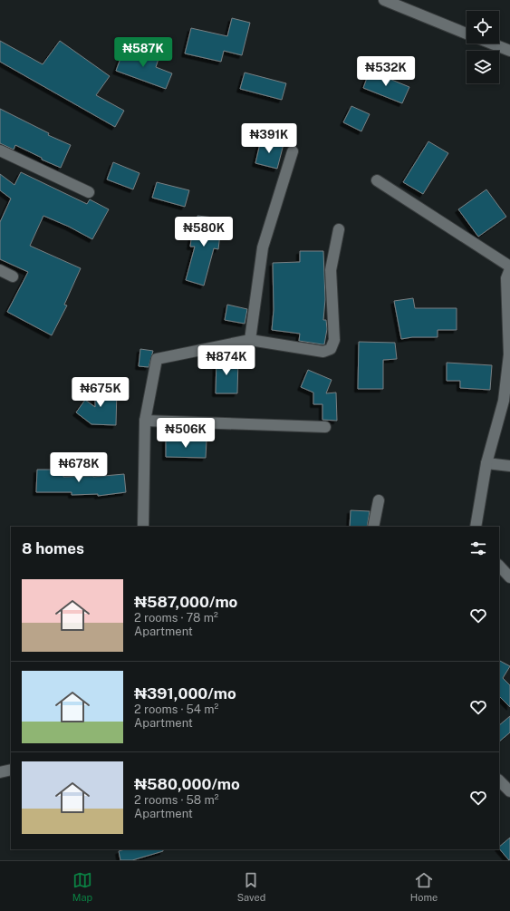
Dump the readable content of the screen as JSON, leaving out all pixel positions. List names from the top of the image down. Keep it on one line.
{"page":{"price":["₦587K","₦532K","₦391K","₦580K","₦874K","₦675K","₦506K","₦678K"],"heading":"8 homes","list":[{"name":"₦587,000/mo","note":"2 rooms · 78 m² · Apartment"},{"name":"₦391,000/mo","note":"2 rooms · 54 m² · Apartment"},{"name":"₦580,000/mo","note":"2 rooms · 58 m² · Apartment"}],"tabs":["Map","Saved","Home"]}}
